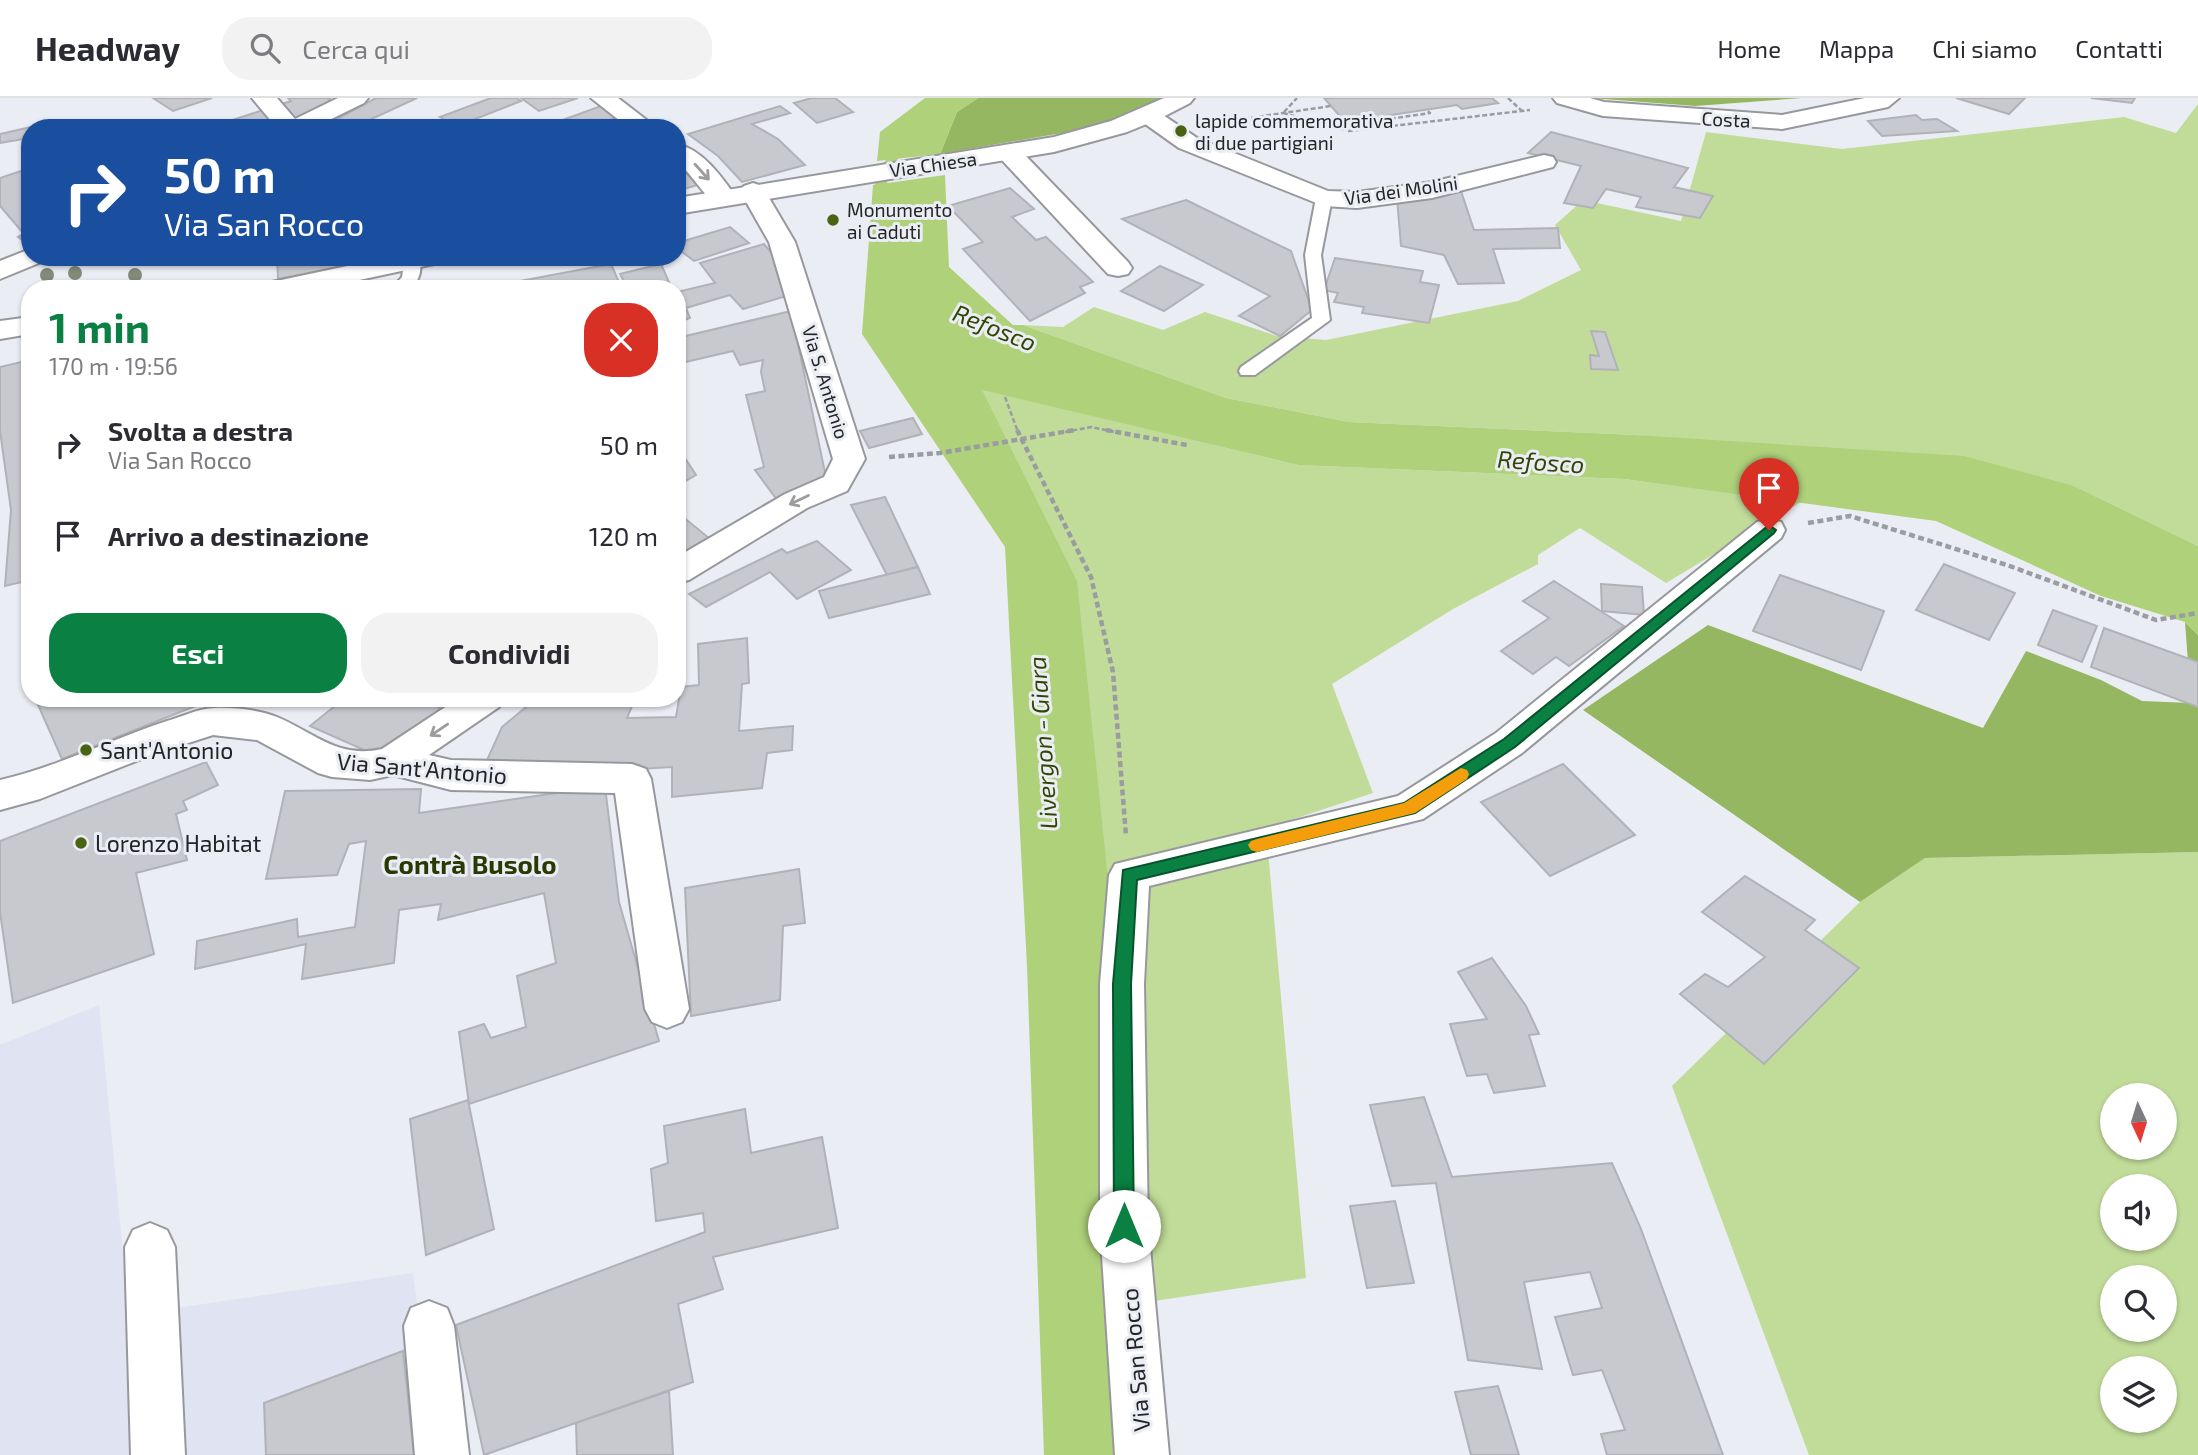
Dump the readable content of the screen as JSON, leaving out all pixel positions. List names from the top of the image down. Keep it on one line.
{"streets":{"street":["Costa","Via Chiesa","Via dei Molini","Via S. Antonio","Via Sant'Antonio","Via San Rocco"]},"crossings":[["Via Chiesa","Via dei Molini"],["Via Chiesa","Via S. Antonio"]],"one_way":["Via S. Antonio"],"districts":["Contrà Busolo"],"water":["Refosco","Livergon - Giara"],"places":["lapide commemorativa di due partigiani","Monumento ai Caduti","Sant'Antonio","Lorenzo Habitat"],"north":"bottom","page":{"header":"Headway","search":"Cerca qui","nav":["Home","Mappa","Chi siamo","Contatti"],"turn":["50 m","Via San Rocco"],"heading":["1 min","170 m · 19:56"],"list":[{"name":"Svolta a destra","note":"Via San Rocco","value":"50 m"},{"name":"Arrivo a destinazione","value":"120 m"}],"buttons":["Esci","Condividi"]}}
